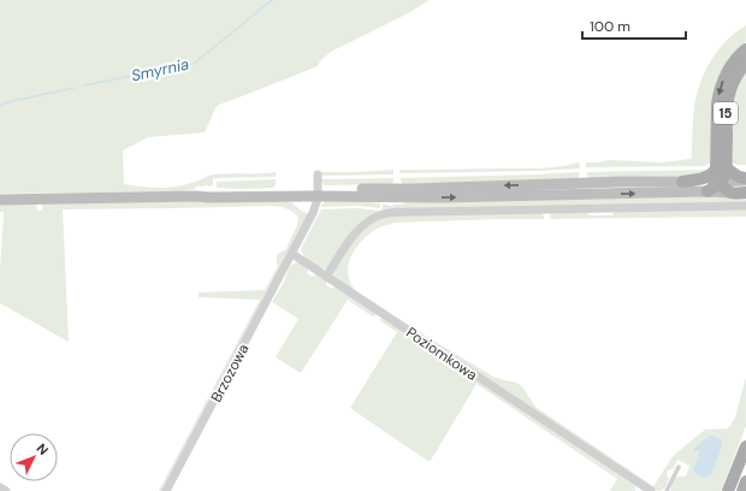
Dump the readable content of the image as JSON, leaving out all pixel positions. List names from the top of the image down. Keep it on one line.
{"streets":{"main road":["15"],"street":["Poziomkowa","Brzozowa"]},"crossings":[["Poziomkowa","Brzozowa"]],"water":["Smyrnia"],"scale_bar":"100 m","north":"top right"}
